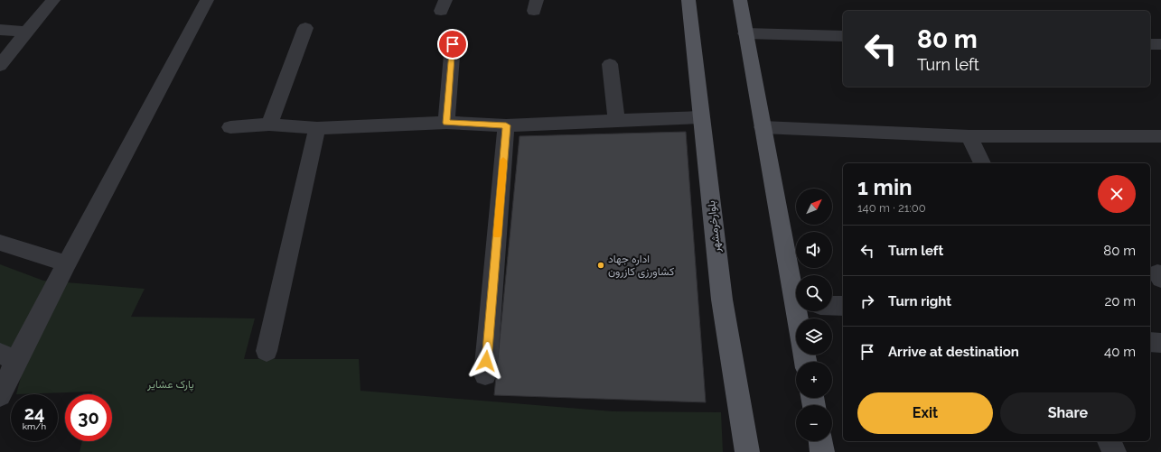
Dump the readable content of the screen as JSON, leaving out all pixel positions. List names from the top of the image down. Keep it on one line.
{"streets":{"main road":["بلوارخرمشهر"]},"parks":["پارک عشایر"],"places":["اداره جهاد کشاورزی کازرون"],"north":"top right","page":{"turn":["80 m","Turn left"],"heading":["1 min","140 m · 21:00"],"map_buttons":["+","−"],"list":[{"name":"Turn left","value":"80 m"},{"name":"Turn right","value":"20 m"},{"name":"Arrive at destination","value":"40 m"}],"buttons":["Exit","Share"],"speed":"24 km/h","limit":"30"}}
